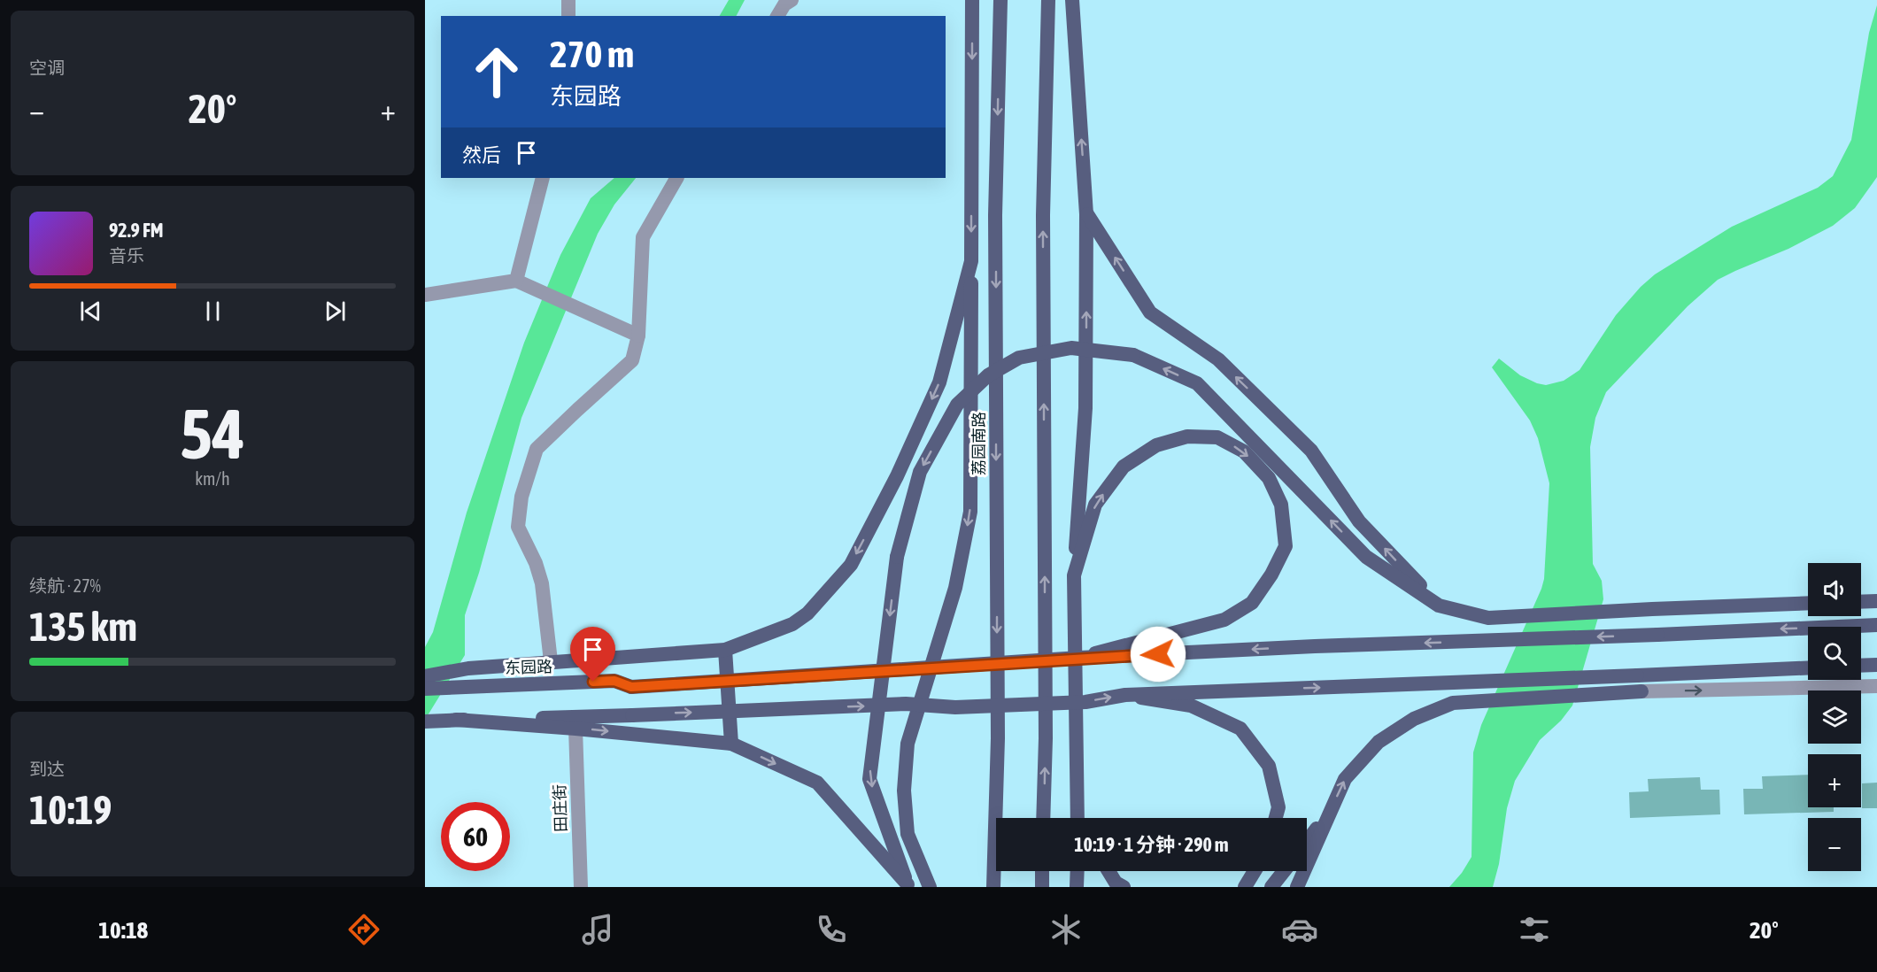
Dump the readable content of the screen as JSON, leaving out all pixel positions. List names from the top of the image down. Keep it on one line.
{"streets":{"main road":["荔园南路","东园路"],"street":["田庄街"]},"page":{"tile":["空调",["54","km/h"],["续航 · 27%","135 km"],["到达","10:19"]],"turn":["270 m","东园路"],"heat":["−","20°","+"],"then":"然后","song":["92.9 FM","音乐"],"map_buttons":["+","−"],"limit":"60","trip":"10:19 · 1 分钟 · 290 m","tabs":["10:18","20°"]}}
